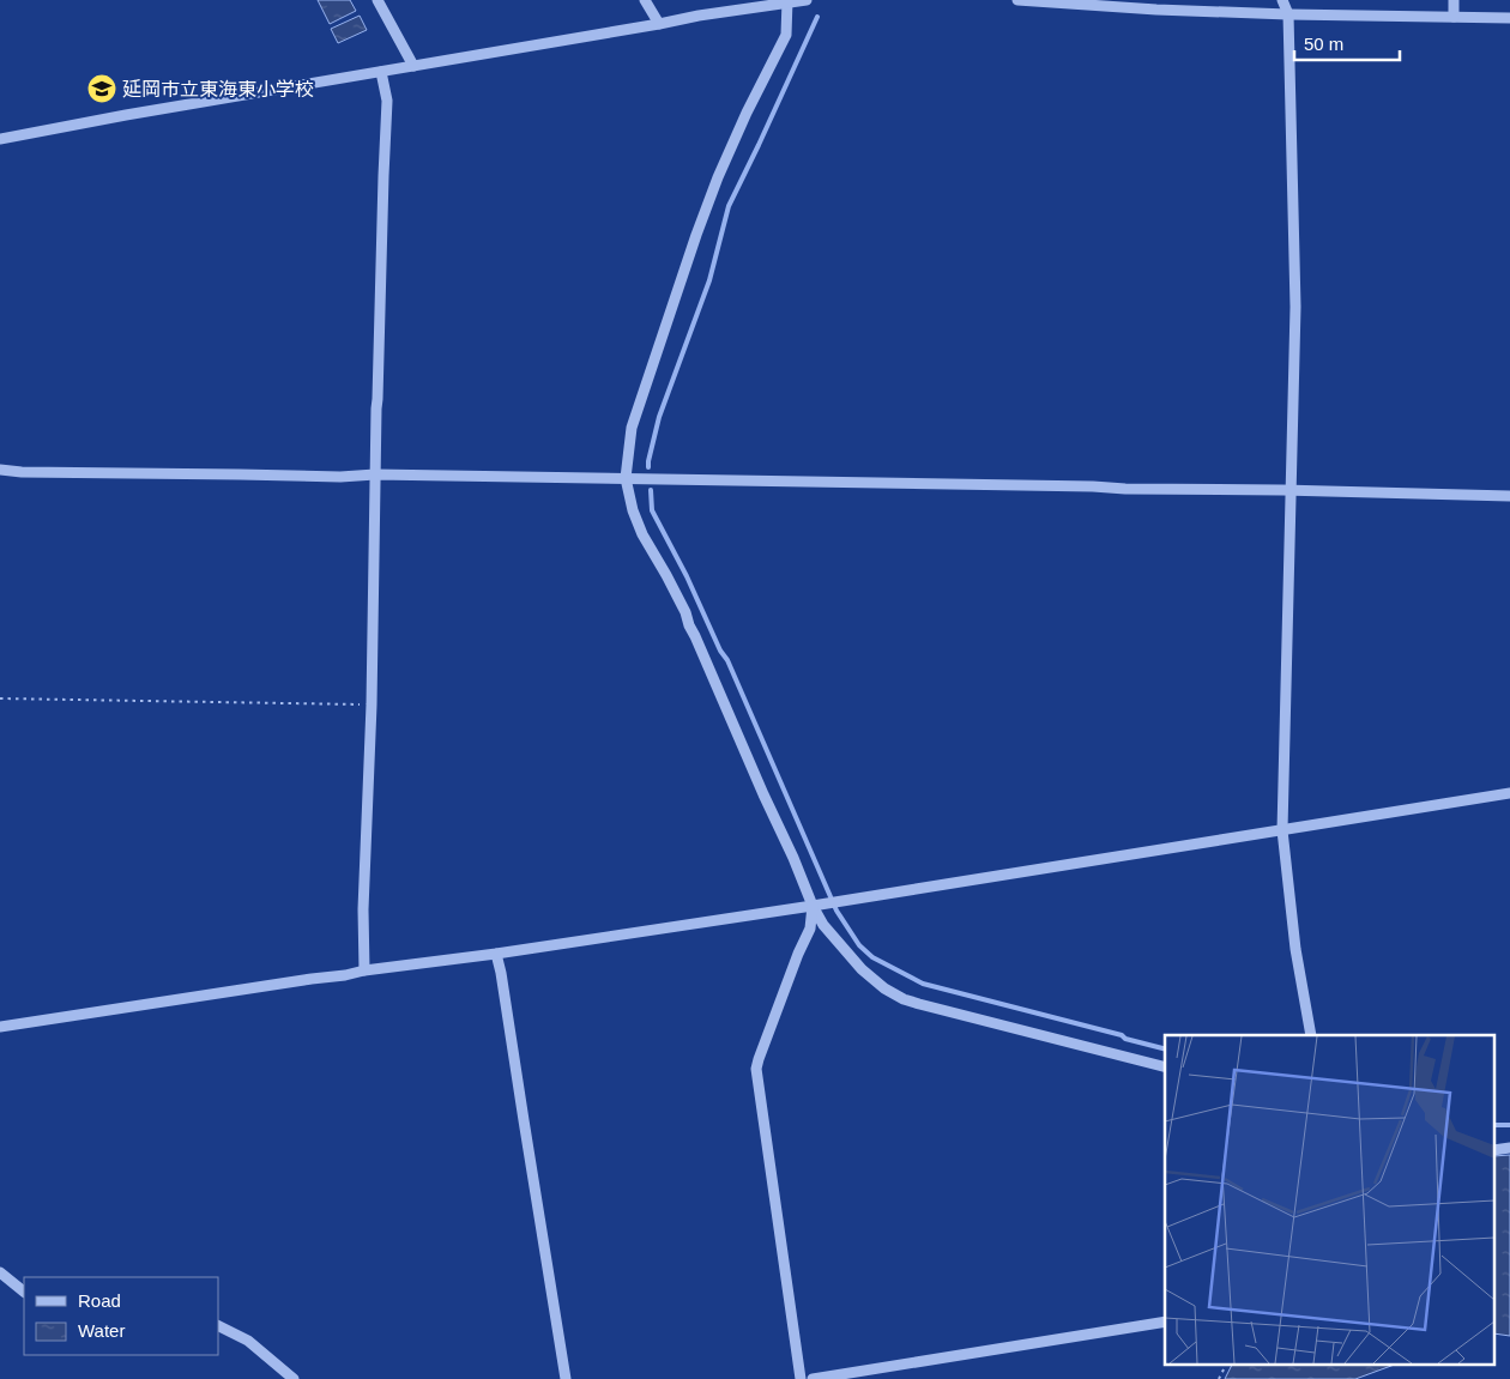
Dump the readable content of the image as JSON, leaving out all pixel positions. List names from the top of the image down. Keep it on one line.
{"places":{"school or university":["延岡市立東海東小学校"]},"legend":["Road","Water"],"scale_bar":"50 m"}
